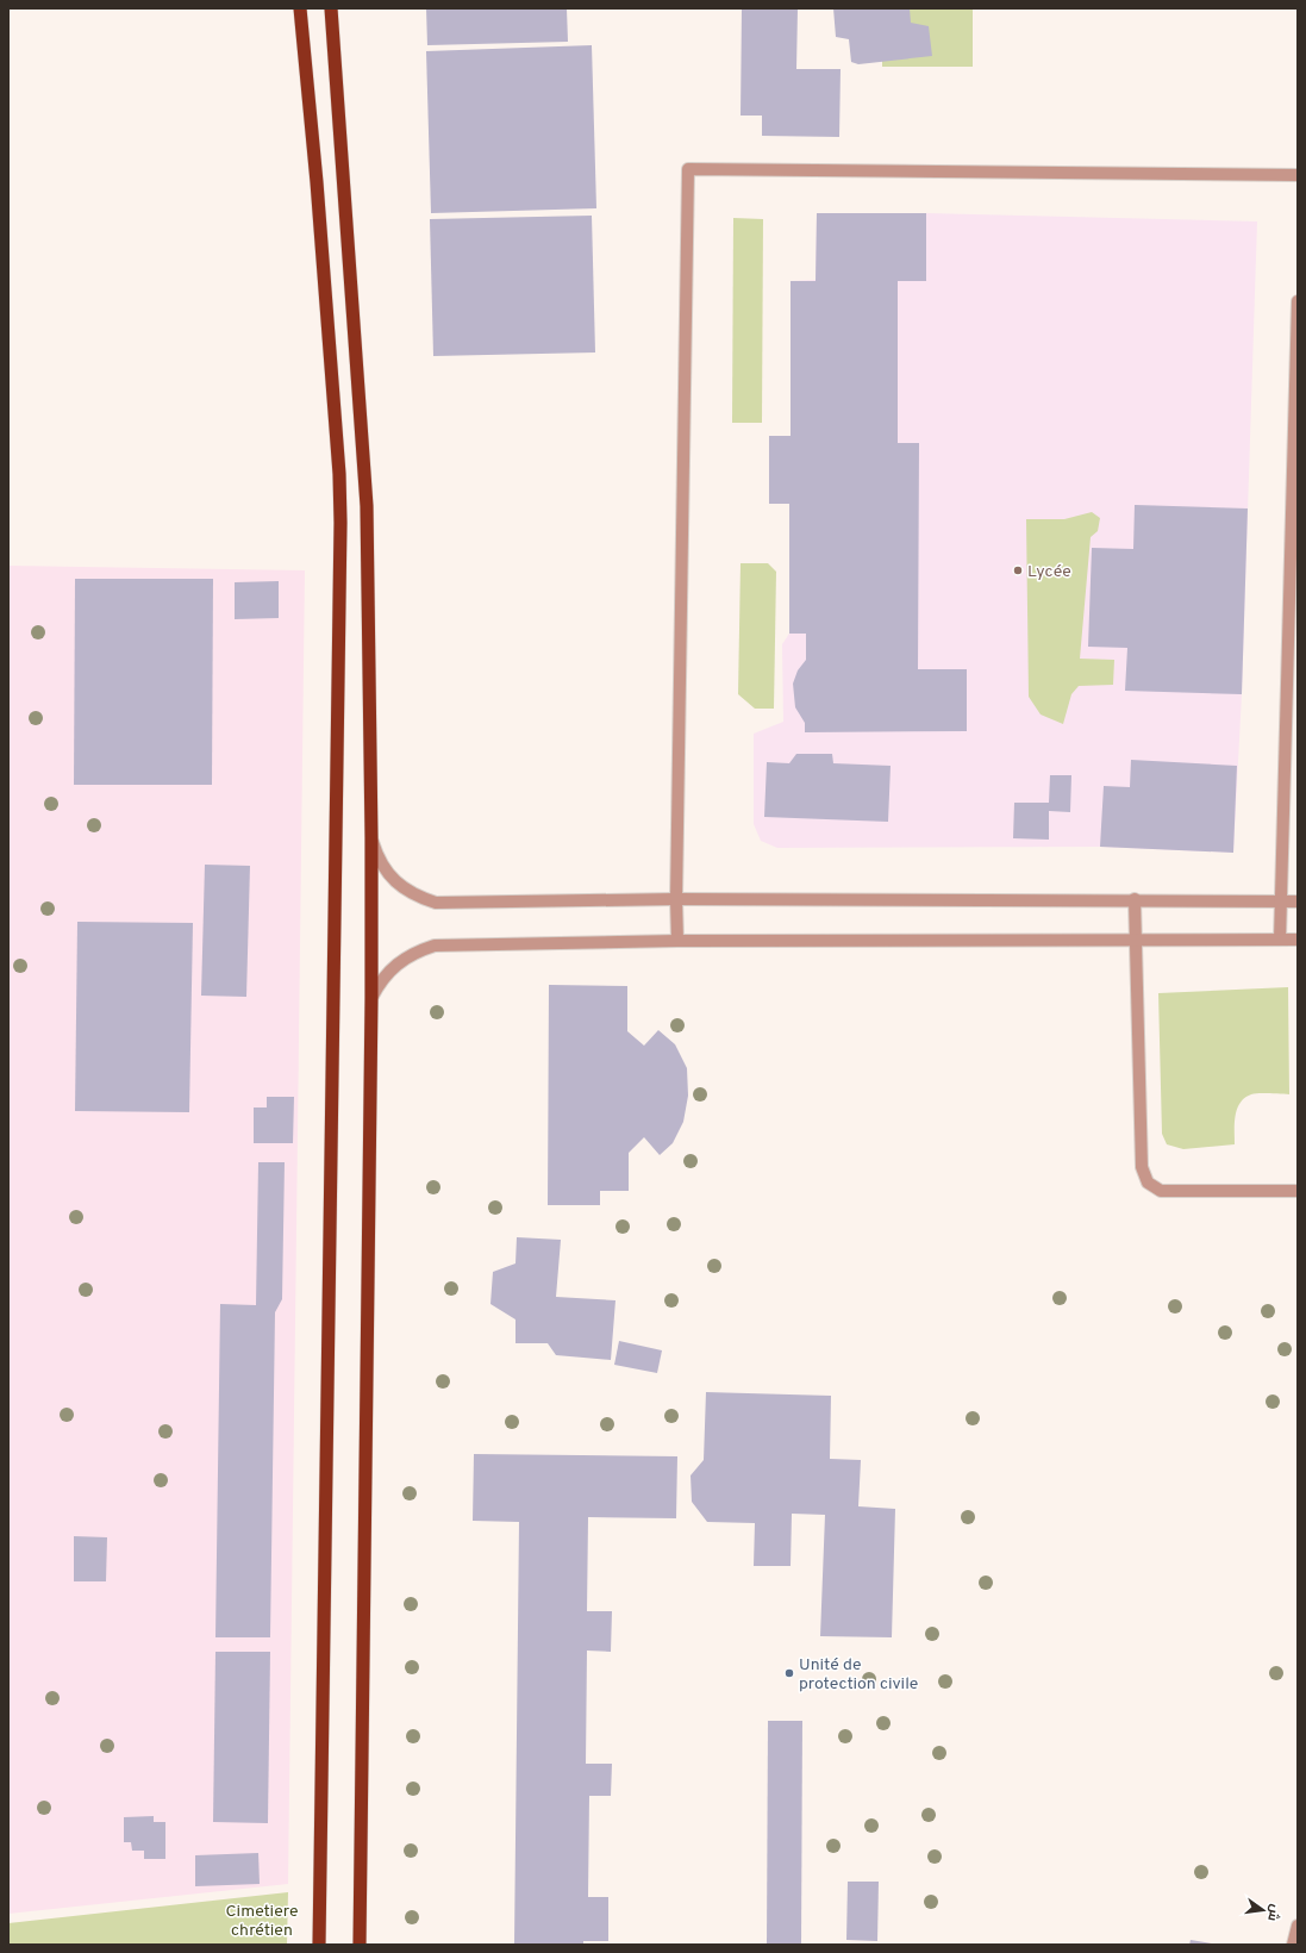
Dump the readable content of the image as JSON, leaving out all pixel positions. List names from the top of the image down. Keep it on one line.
{"parks":["Cimetiere chrétien"],"places":["Lycée","Unité de protection civile"],"north":"right"}
